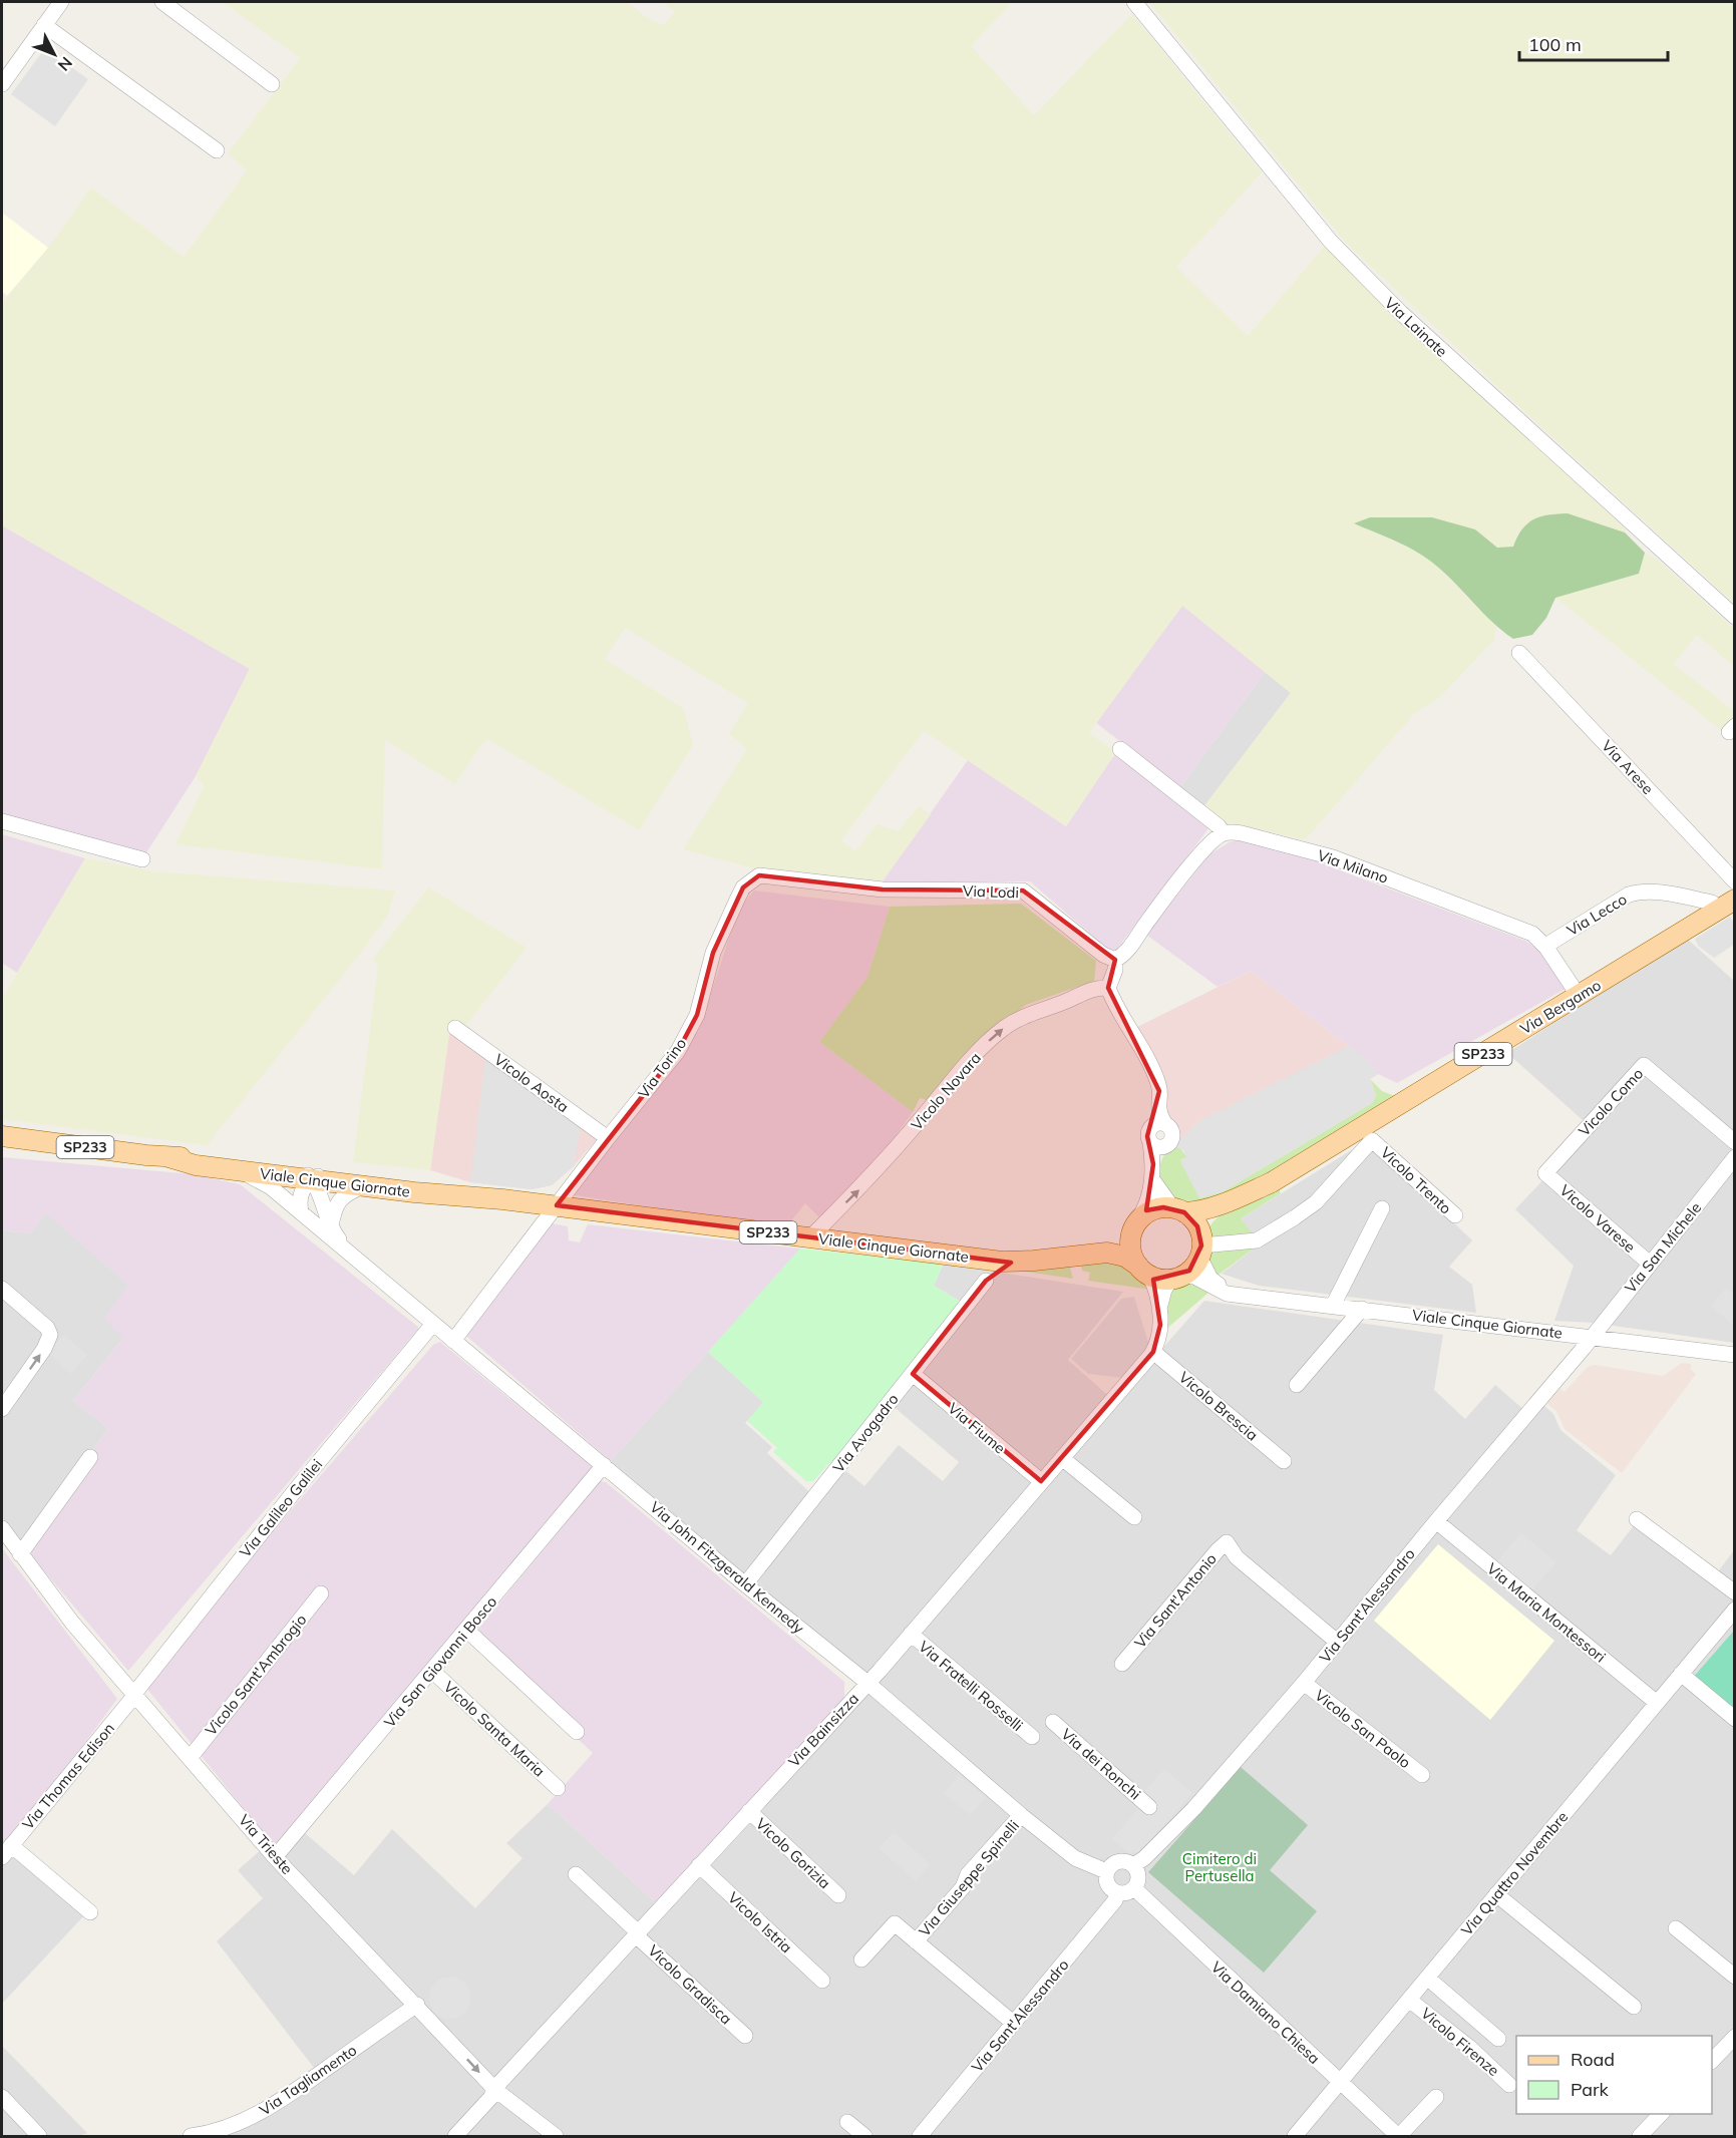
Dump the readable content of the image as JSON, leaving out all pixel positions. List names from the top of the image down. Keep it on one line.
{"streets":{"main road":["Via Bergamo","SP233","Viale Cinque Giornate"],"street":["Via Lainate","Via Arese","Via Milano","Via Lodi","Via Lecco","Via Torino","Vicolo Aosta","Vicolo Novara","Vicolo Como","Vicolo Trento","Vicolo Varese","Via San Michele","Vicolo Brescia","Via Fiume","Via Avogadro","Via Galileo Galilei","Via John Fitzgerald Kennedy","Via Sant'Antonio","Via Sant'Alessandro","Via Maria Montessori","Via San Giovanni Bosco","Vicolo Sant'Ambrogio","Via Fratelli Rosselli","Vicolo Santa Maria","Vicolo San Paolo","Via Bainsizza","Via dei Ronchi","Via Thomas Edison","Via Trieste","Vicolo Gorizia","Via Quattro Novembre","Via Giuseppe Spinelli","Vicolo Istria","Vicolo Gradisca","Via Damiano Chiesa","Vicolo Firenze","Via Tagliamento"]},"crossings":[["Via Milano","Via Lecco"],["Via Milano","Via Bergamo"],["Via Lodi","Via Torino"],["Via Lecco","Via Bergamo"],["Via Bergamo","SP233"],["Via Bergamo","Vicolo Trento"],["Via Bergamo","Viale Cinque Giornate"],["Via Bergamo","Via Bainsizza"],["SP233","Vicolo Trento"],["SP233","Viale Cinque Giornate"],["SP233","Via Bainsizza"],["Via Torino","Vicolo Aosta"],["Via Torino","Viale Cinque Giornate"],["Via Torino","Via John Fitzgerald Kennedy"],["Vicolo Novara","Viale Cinque Giornate"],["Vicolo Como","Vicolo Varese"],["Vicolo Trento","Viale Cinque Giornate"],["Vicolo Trento","Via Bainsizza"],["Viale Cinque Giornate","Via San Michele"],["Viale Cinque Giornate","Via Avogadro"],["Viale Cinque Giornate","Via John Fitzgerald Kennedy"],["Viale Cinque Giornate","Via Sant'Alessandro"],["Viale Cinque Giornate","Via Bainsizza"],["Vicolo Varese","Via San Michele"],["Via San Michele","Via Sant'Alessandro"],["Vicolo Brescia","Via Bainsizza"],["Via Fiume","Via Avogadro"],["Via Fiume","Via Bainsizza"],["Via Avogadro","Via John Fitzgerald Kennedy"],["Via Galileo Galilei","Via John Fitzgerald Kennedy"],["Via Galileo Galilei","Via Thomas Edison"],["Via Galileo Galilei","Via Trieste"],["Via John Fitzgerald Kennedy","Via Sant'Alessandro"],["Via John Fitzgerald Kennedy","Via San Giovanni Bosco"],["Via John Fitzgerald Kennedy","Via Bainsizza"],["Via John Fitzgerald Kennedy","Via Giuseppe Spinelli"],["Via John Fitzgerald Kennedy","Via Damiano Chiesa"],["Via Sant'Antonio","Via Sant'Alessandro"],["Via Sant'Alessandro","Via Maria Montessori"],["Via Sant'Alessandro","Vicolo San Paolo"],["Via Sant'Alessandro","Via Damiano Chiesa"],["Via Maria Montessori","Via Quattro Novembre"],["Via San Giovanni Bosco","Vicolo Santa Maria"],["Via San Giovanni Bosco","Via Trieste"],["Vicolo Sant'Ambrogio","Via Trieste"],["Via Fratelli Rosselli","Via Bainsizza"],["Via Bainsizza","Via Trieste"],["Via Bainsizza","Vicolo Gorizia"],["Via Bainsizza","Vicolo Istria"],["Via Bainsizza","Vicolo Gradisca"],["Via Thomas Edison","Via Trieste"],["Via Trieste","Via Tagliamento"],["Via Quattro Novembre","Via Damiano Chiesa"],["Via Quattro Novembre","Vicolo Firenze"]],"one_way":["Vicolo Novara"],"parks":["Cimitero di Pertusella"],"legend":["Road","Park"],"scale_bar":"100 m","north":"bottom right"}
